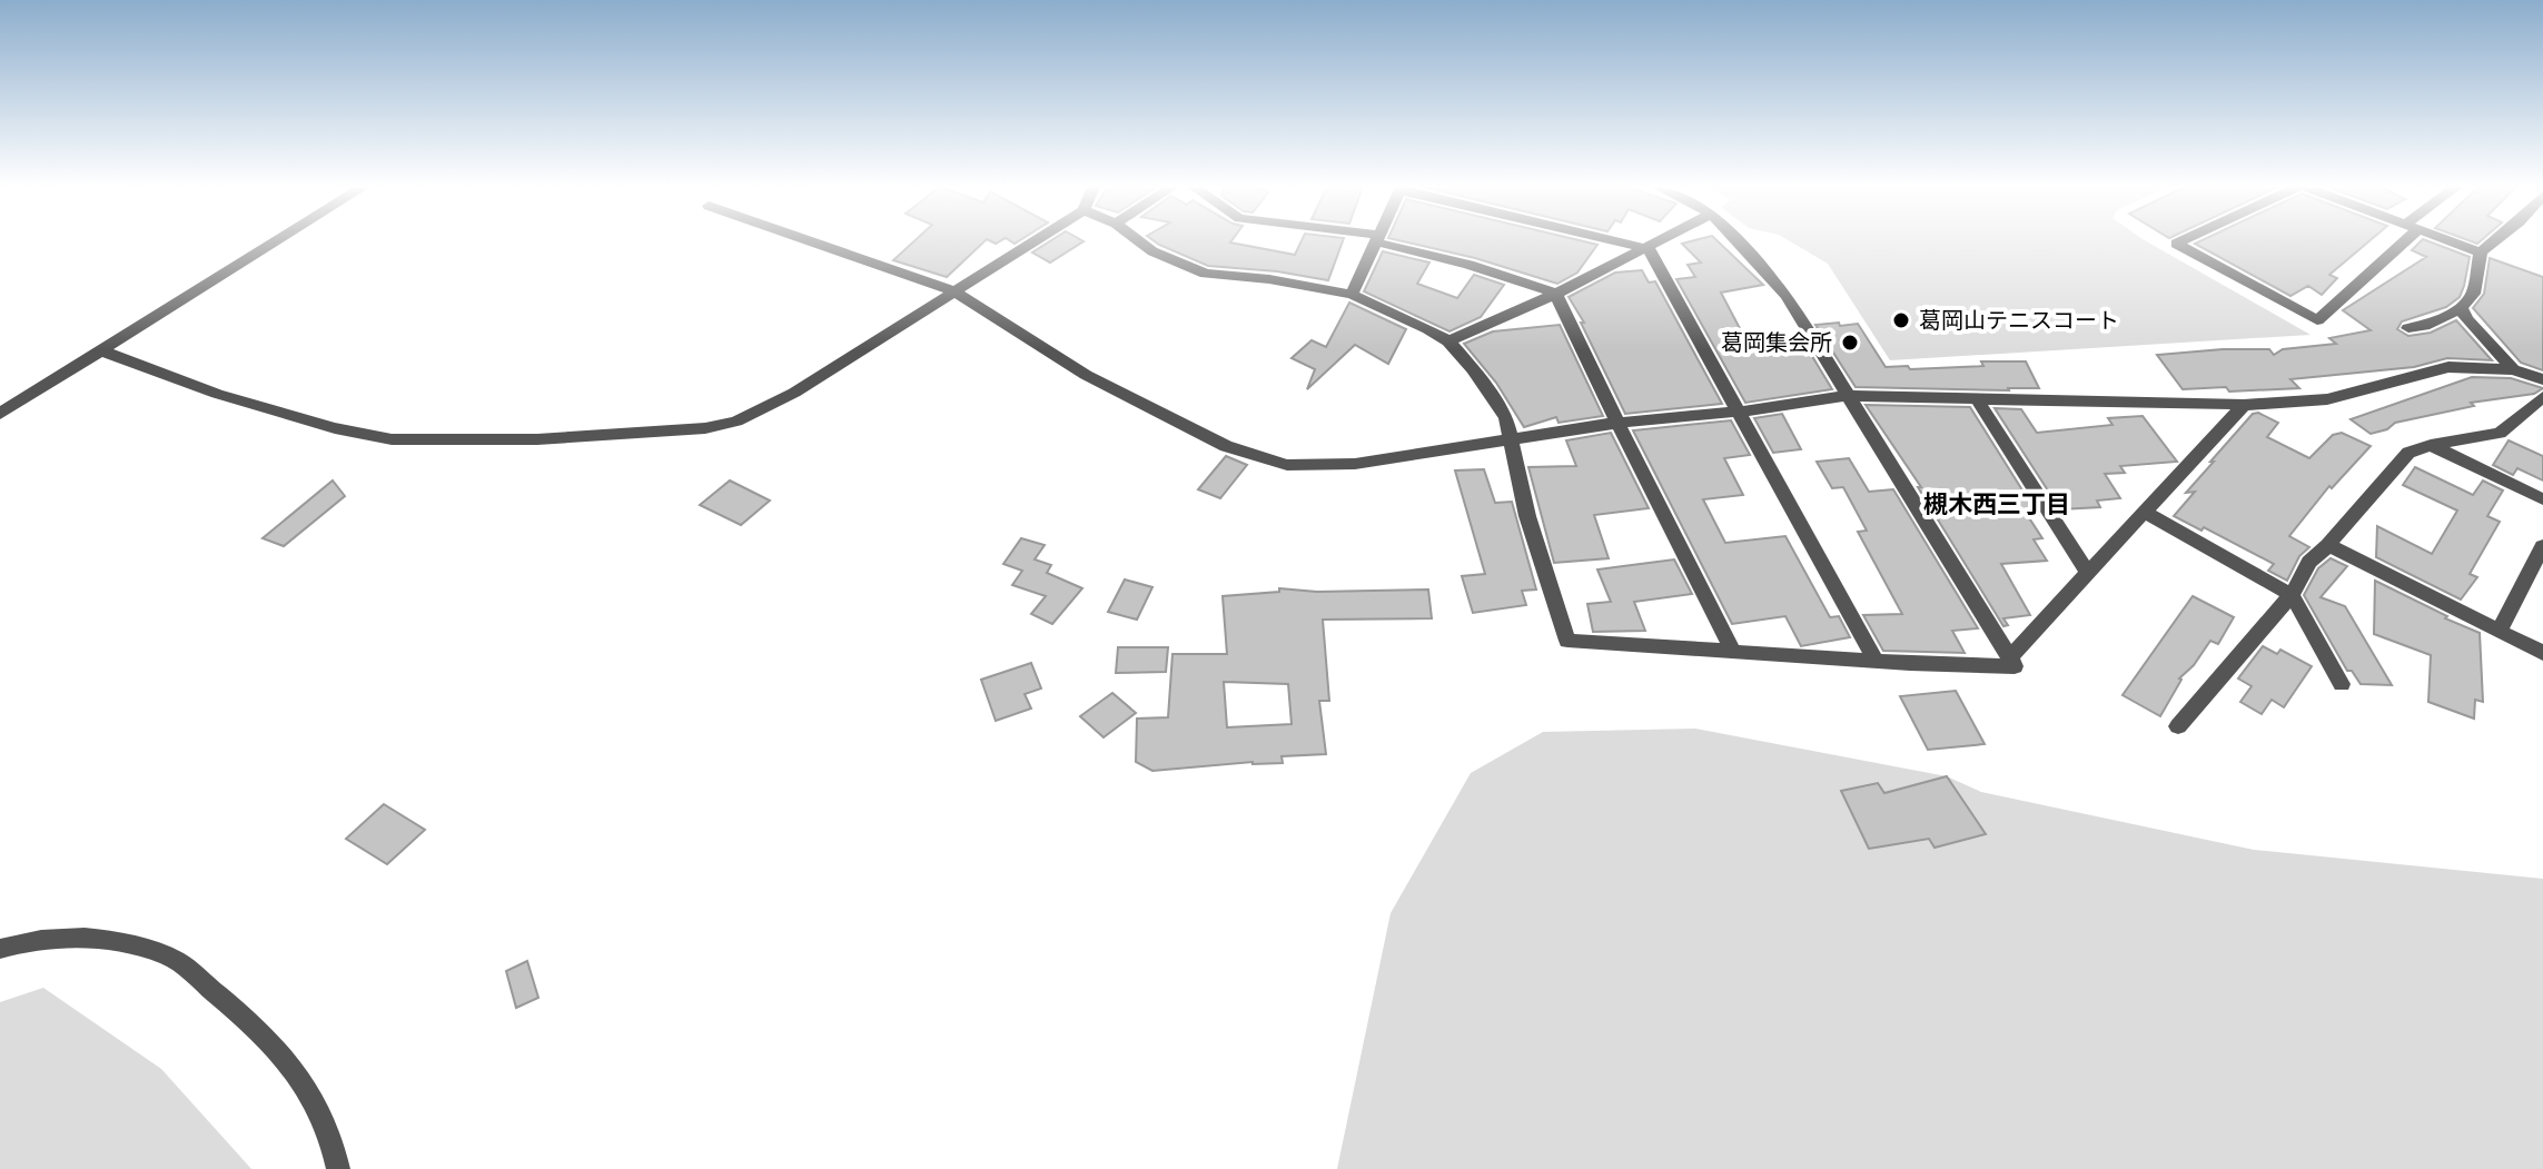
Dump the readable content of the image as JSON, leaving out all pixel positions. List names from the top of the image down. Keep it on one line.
{"districts":["槻木西三丁目"],"places":["葛岡山テニスコート","葛岡集会所"]}
